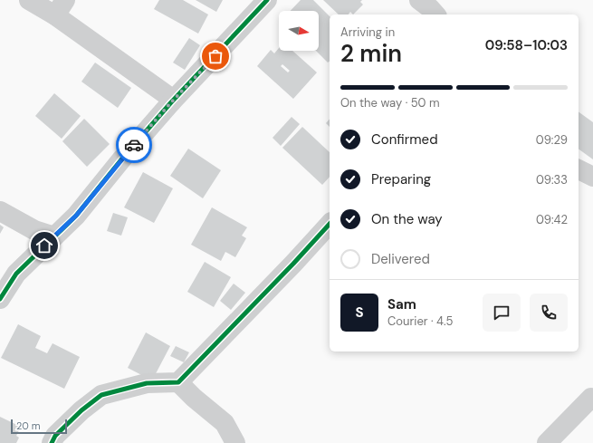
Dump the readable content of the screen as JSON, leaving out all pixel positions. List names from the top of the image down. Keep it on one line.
{"scale_bar":"20 m","north":"right","page":{"heading":["2 min","Arriving in","09:58–10:03"],"panel":["Sam","Courier · 4.5"],"bar":"On the way · 50 m","list":[["Confirmed","09:29"],["Preparing","09:33"],["On the way","09:42"],"Delivered"],"round":"S","scale":"20 m"}}
